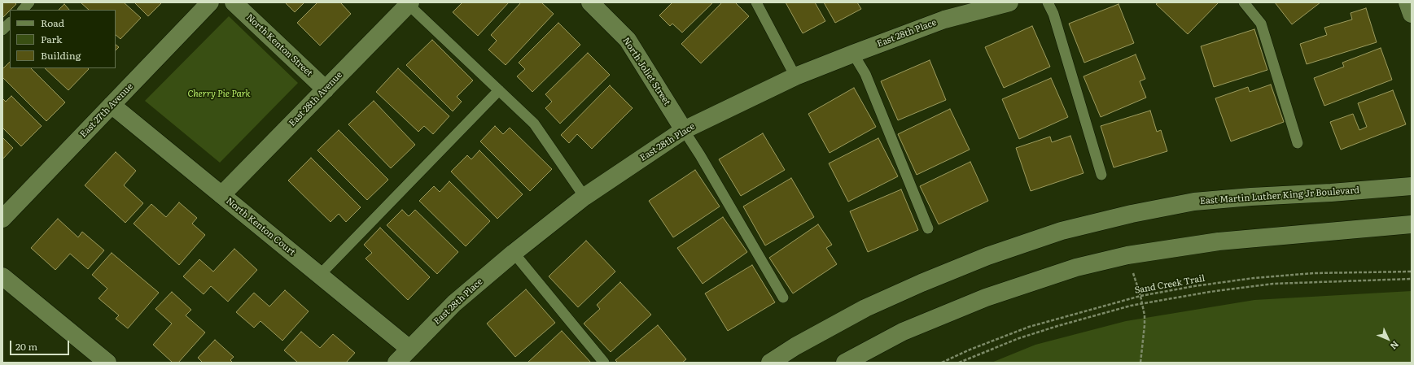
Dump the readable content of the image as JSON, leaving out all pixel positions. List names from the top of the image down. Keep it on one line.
{"streets":{"street":["East 28th Place","North Kenton Street","North Joliet Street","East 28th Avenue","East 27th Avenue","East Martin Luther King Jr Boulevard","North Kenton Court"],"path":["Sand Creek Trail"]},"crossings":[["East 28th Place","North Joliet Street"],["East 28th Place","North Kenton Court"],["North Kenton Street","East 28th Avenue"],["East 28th Avenue","North Kenton Court"],["East 27th Avenue","North Kenton Court"]],"parks":["Cherry Pie Park"],"legend":["Road","Park","Building"],"scale_bar":"20 m","north":"bottom right"}
